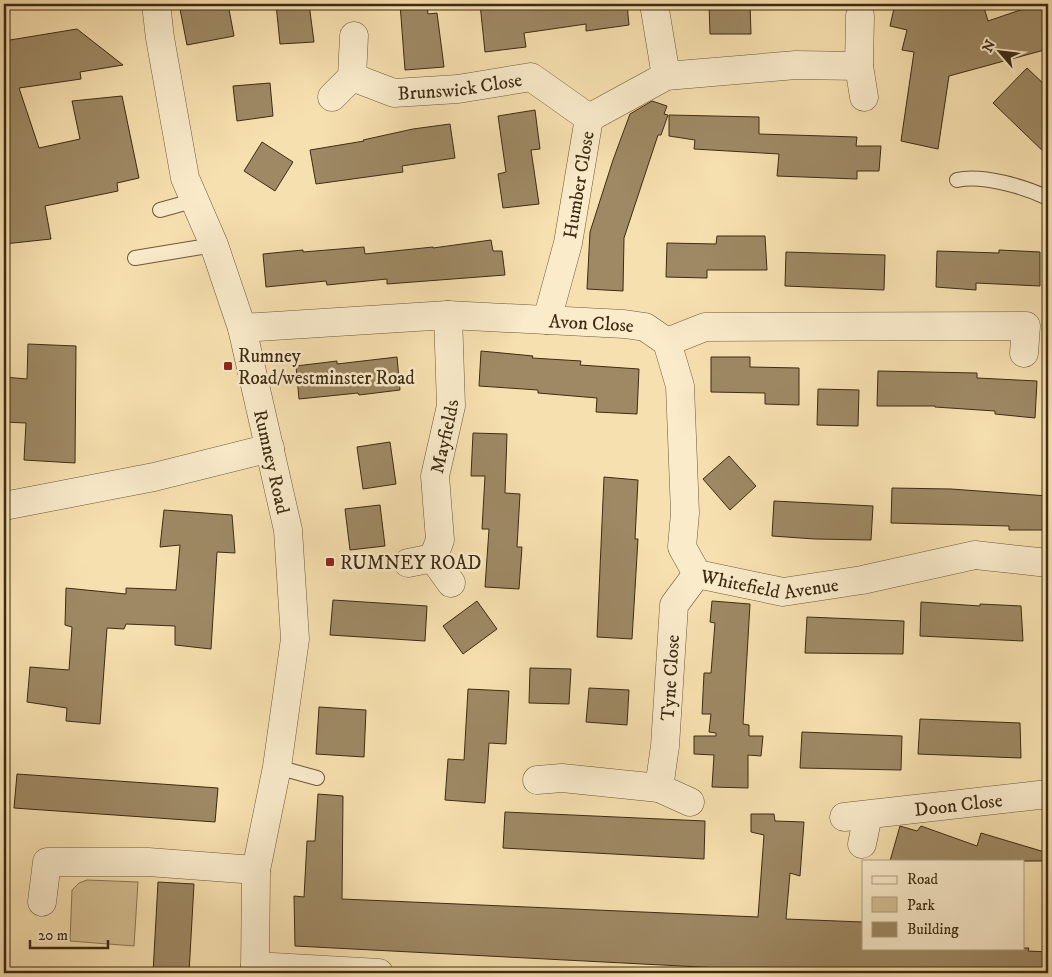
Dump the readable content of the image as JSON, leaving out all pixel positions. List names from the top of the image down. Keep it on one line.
{"streets":{"street":["Brunswick Close","Humber Close","Avon Close","Mayfields","Rumney Road","Whitefield Avenue","Tyne Close","Doon Close"]},"crossings":[["Brunswick Close","Humber Close"],["Humber Close","Avon Close"],["Avon Close","Mayfields"],["Avon Close","Rumney Road"],["Avon Close","Whitefield Avenue"],["Whitefield Avenue","Tyne Close"]],"places":{"transit":["Rumney Road/westminster Road","RUMNEY ROAD"]},"legend":["Road","Park","Building"],"scale_bar":"20 m","north":"top left"}
